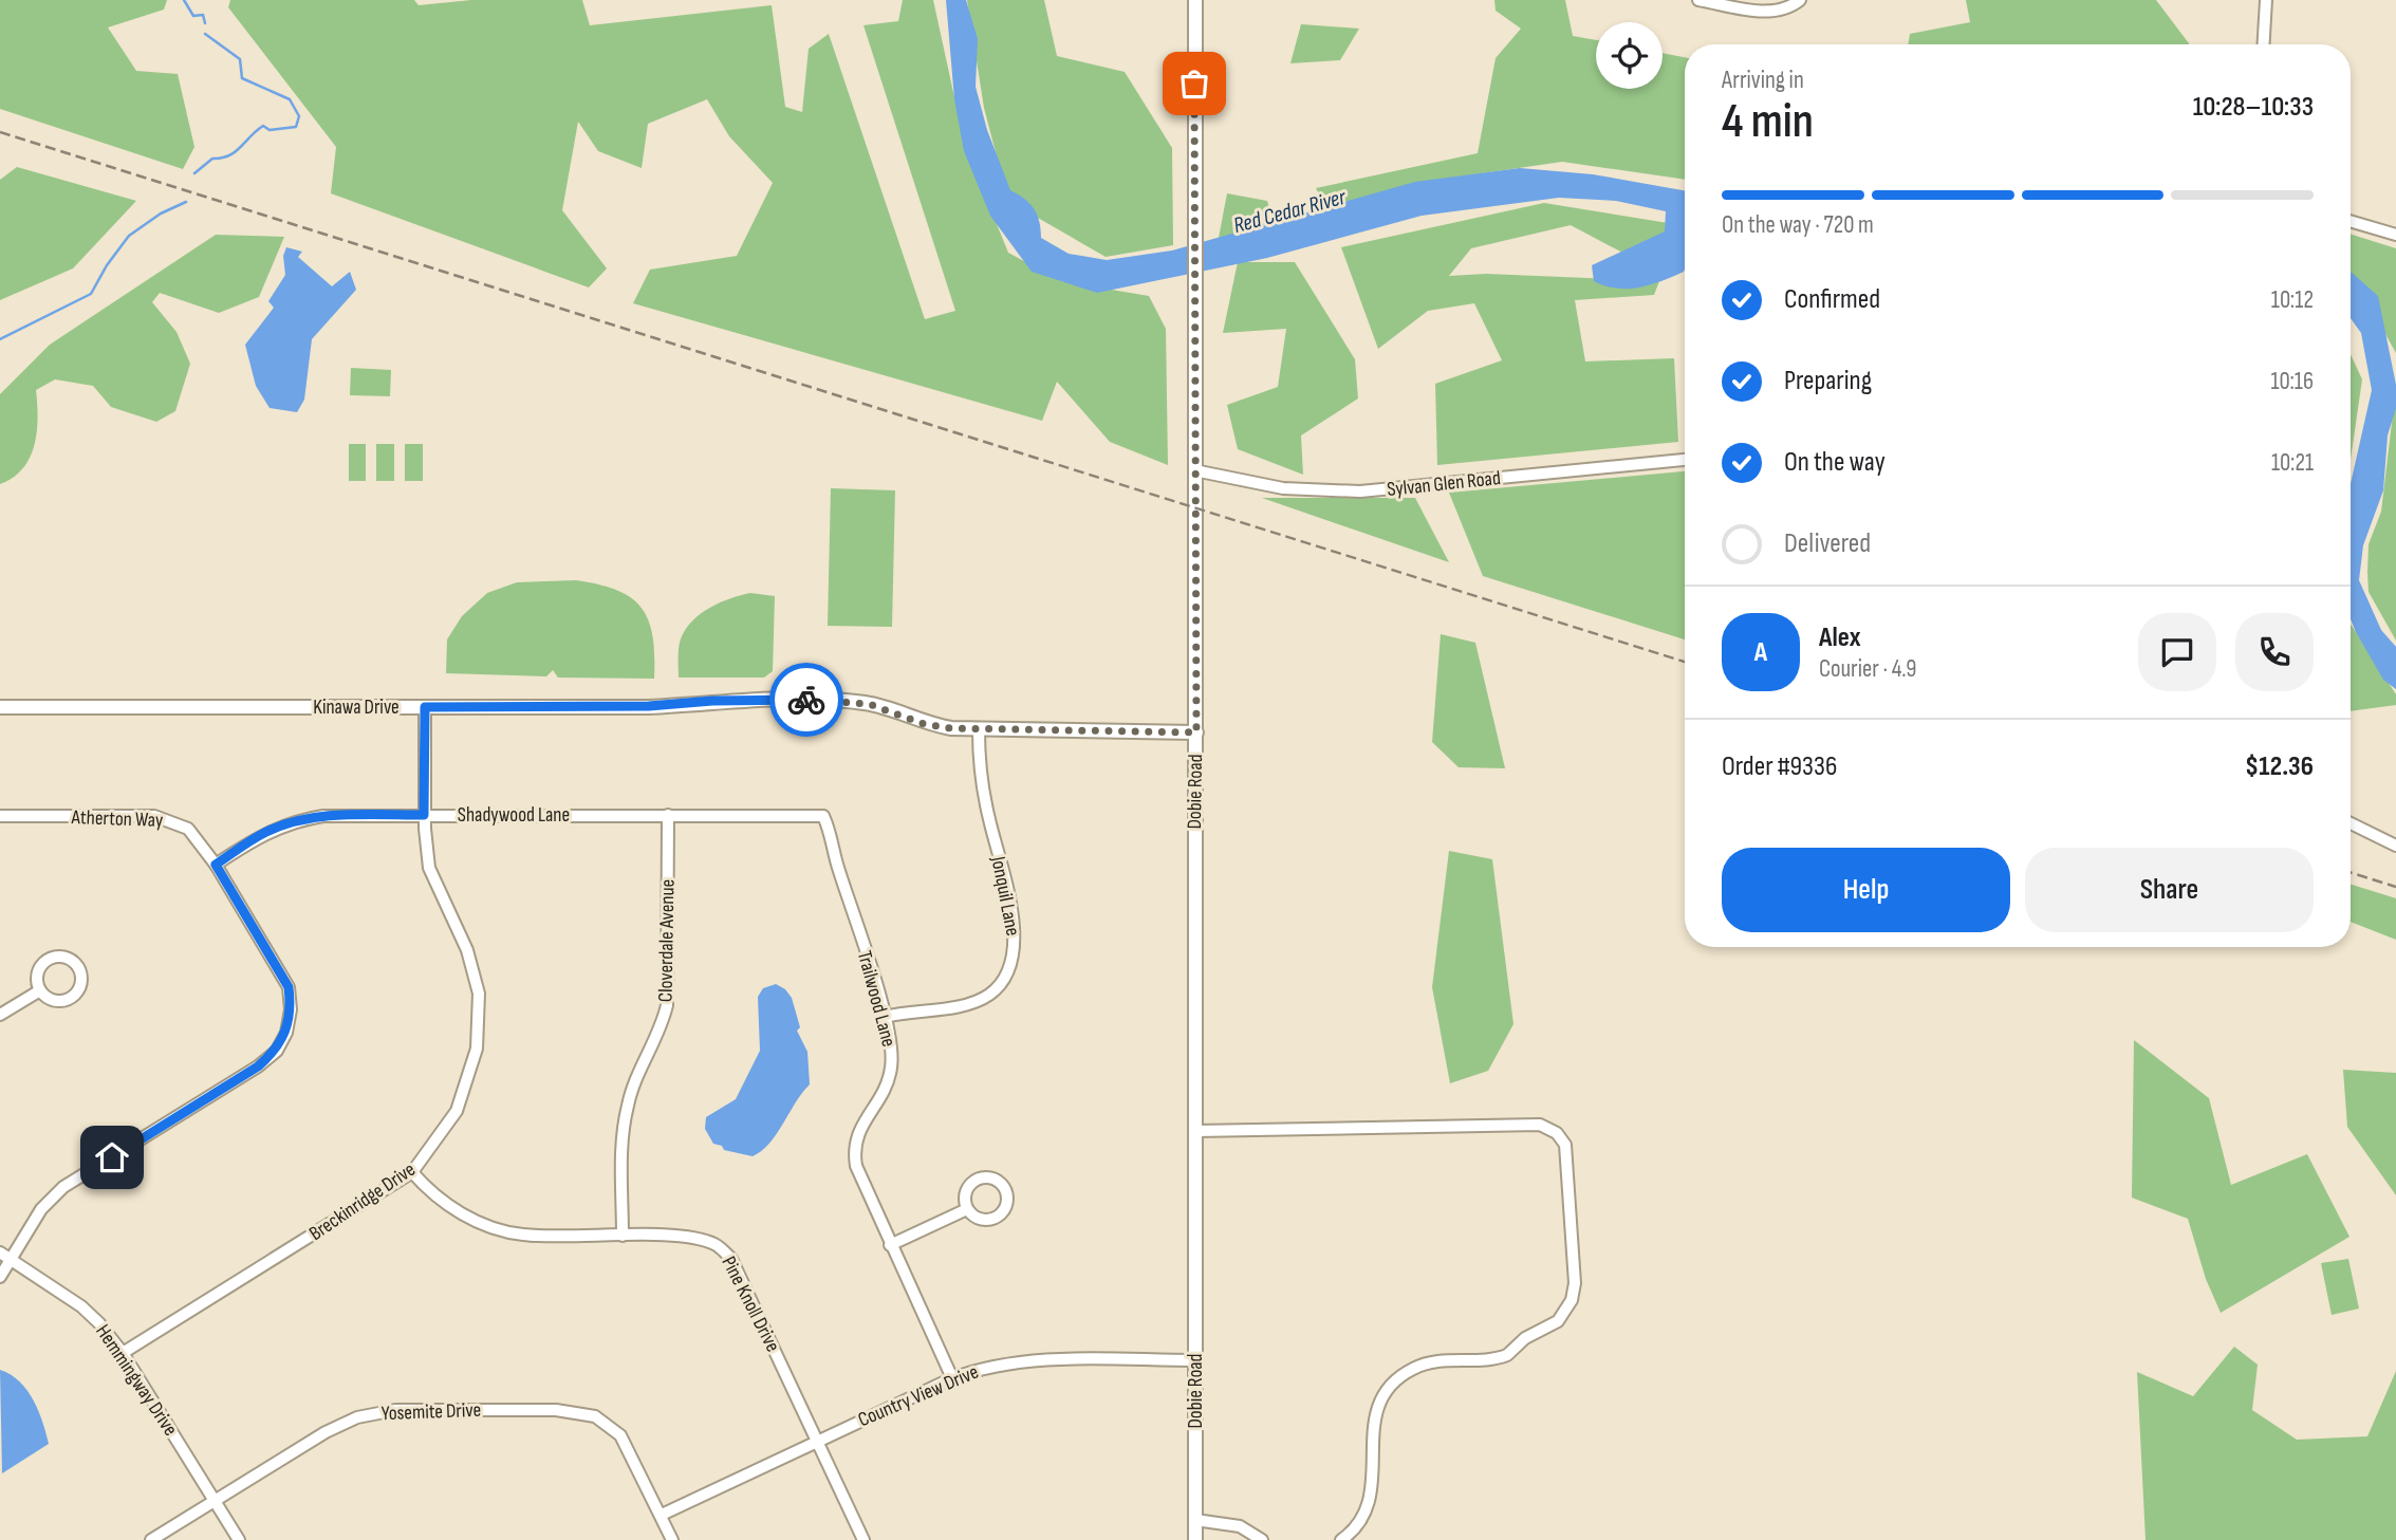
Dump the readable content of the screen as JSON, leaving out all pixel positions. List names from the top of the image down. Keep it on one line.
{"streets":{"street":["Sylvan Glen Road","Kinawa Drive","Dobie Road","Shadywood Lane","Atherton Way","Jonquil Lane","Cloverdale Avenue","Trailwood Lane","Breckinridge Drive","Pine Knoll Drive","Hemmingway Drive","Country View Drive","Yosemite Drive"]},"crossings":[["Sylvan Glen Road","Dobie Road"],["Kinawa Drive","Dobie Road"],["Kinawa Drive","Jonquil Lane"],["Kinawa Drive","Breckinridge Drive"],["Dobie Road","Country View Drive"],["Shadywood Lane","Atherton Way"],["Shadywood Lane","Cloverdale Avenue"],["Shadywood Lane","Trailwood Lane"],["Shadywood Lane","Breckinridge Drive"],["Atherton Way","Hemmingway Drive"],["Jonquil Lane","Trailwood Lane"],["Cloverdale Avenue","Pine Knoll Drive"],["Trailwood Lane","Country View Drive"],["Breckinridge Drive","Pine Knoll Drive"],["Breckinridge Drive","Hemmingway Drive"],["Pine Knoll Drive","Country View Drive"],["Hemmingway Drive","Yosemite Drive"],["Country View Drive","Yosemite Drive"]],"water":["Red Cedar River"],"page":{"heading":["4 min","Arriving in","10:28–10:33"],"panel":["Alex","Courier · 4.9","Order #9336","$12.36"],"bar":"On the way · 720 m","list":[["Confirmed","10:12"],["Preparing","10:16"],["On the way","10:21"],"Delivered"],"round":"A","buttons":["Help","Share"]}}
